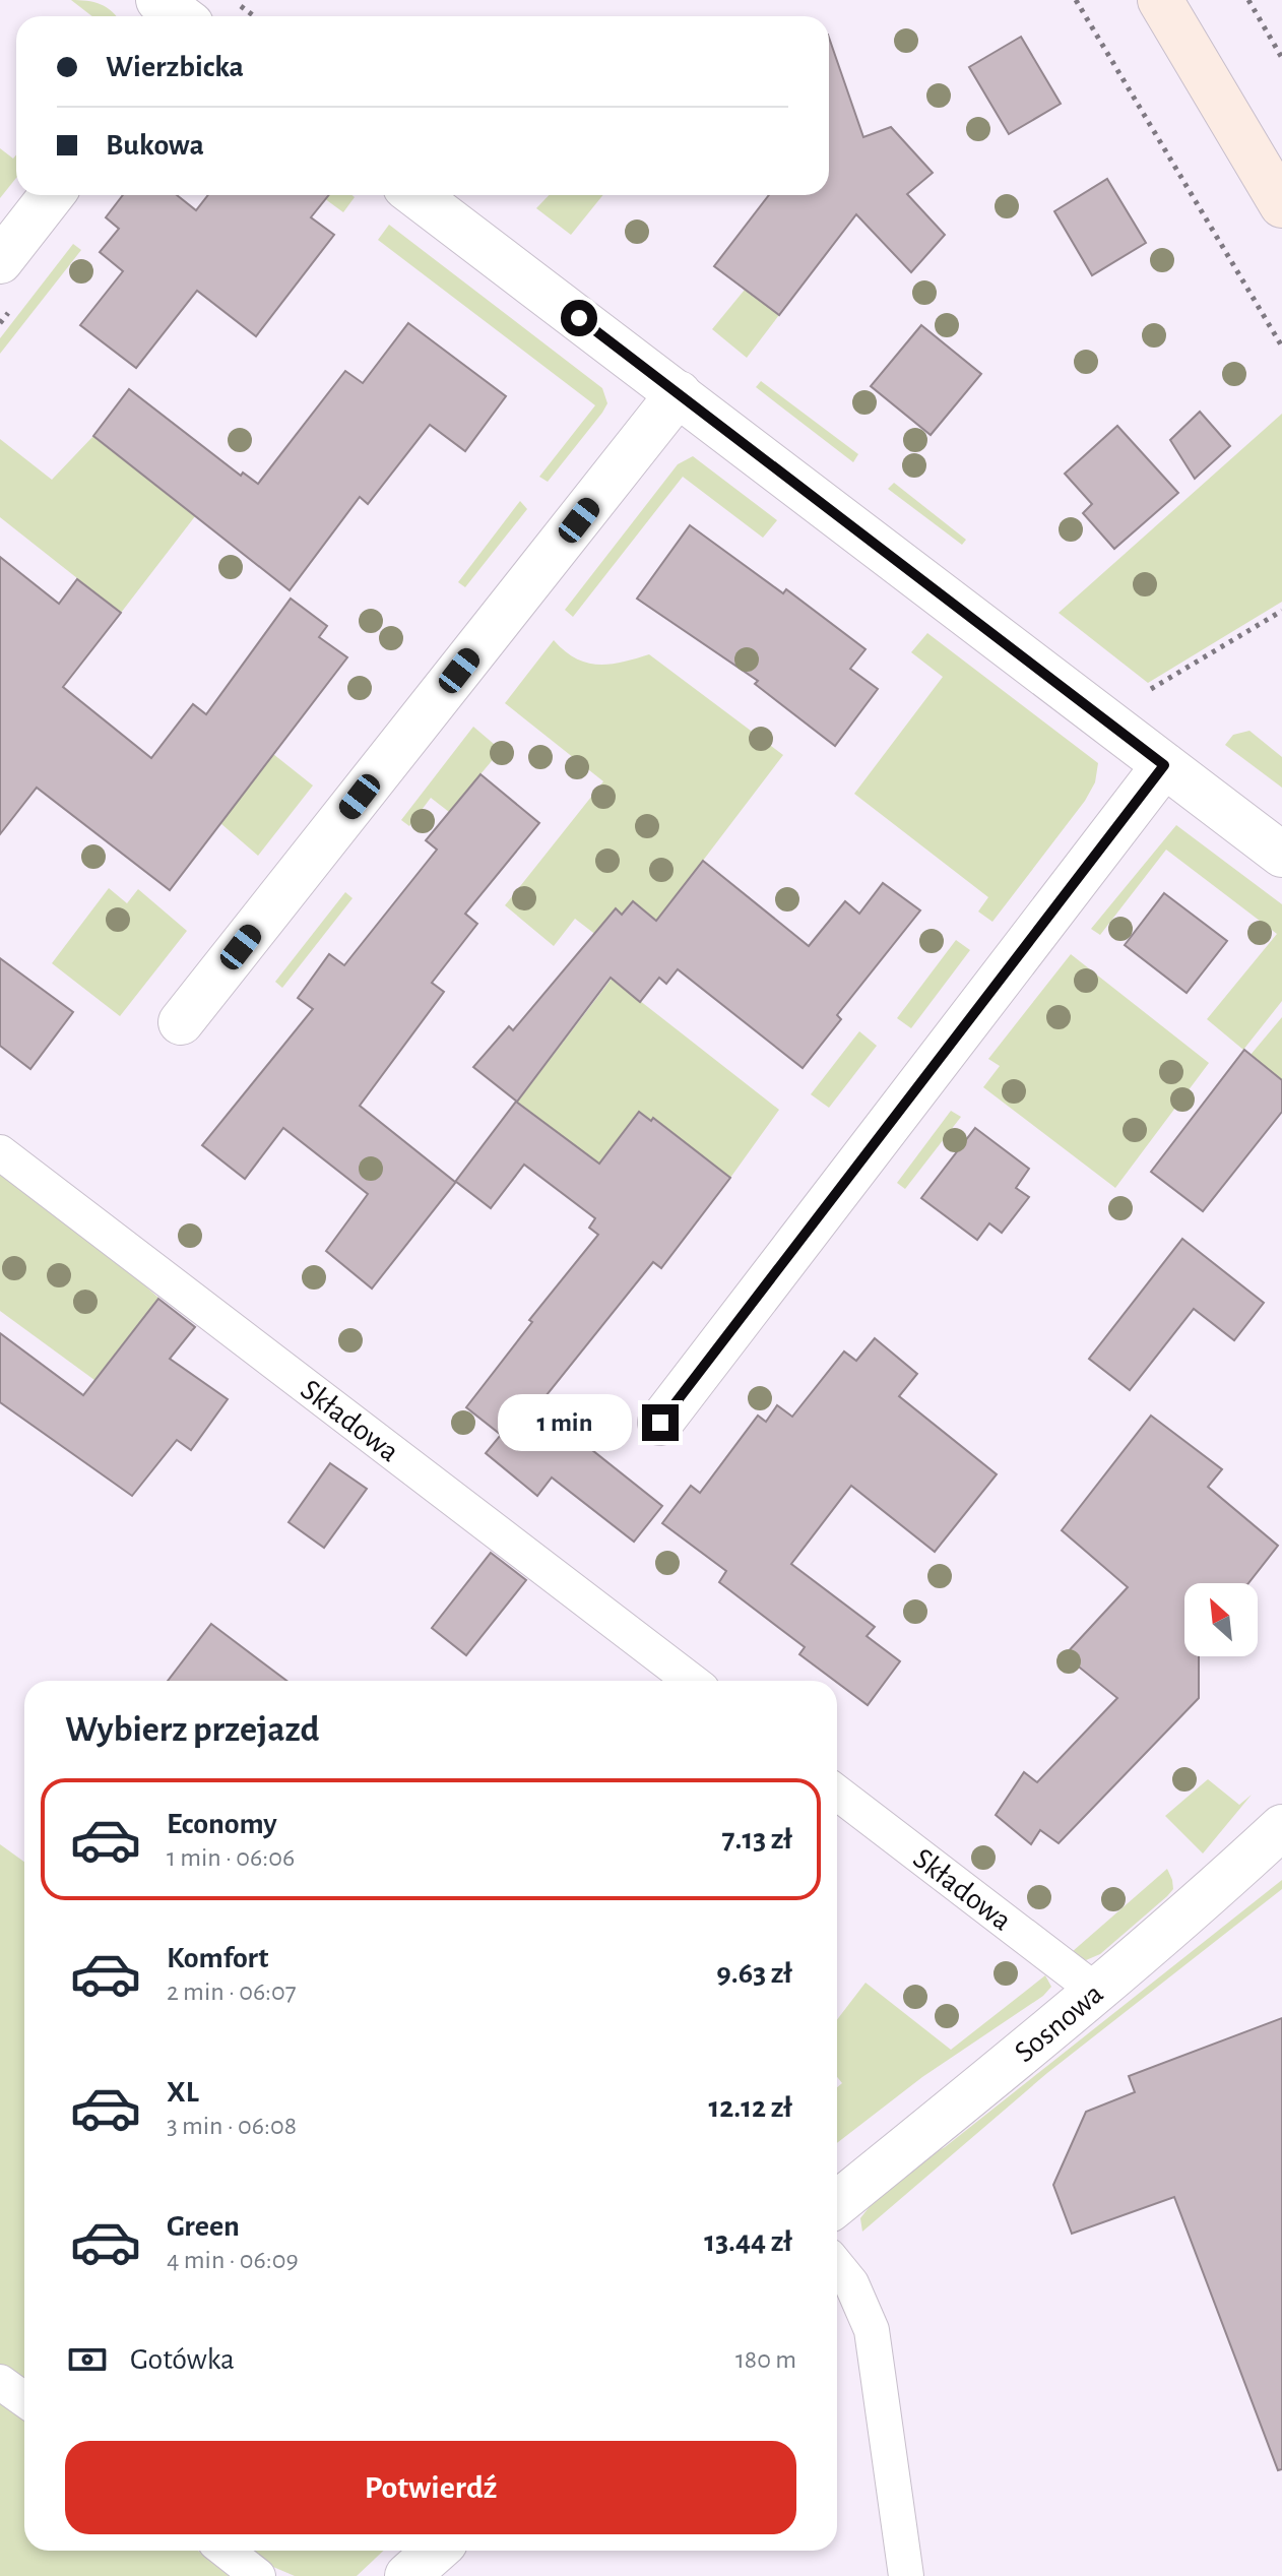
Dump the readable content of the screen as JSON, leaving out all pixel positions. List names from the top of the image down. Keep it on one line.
{"streets":{"street":["Sosnowa"],"lane":["Składowa"]},"crossings":[["Składowa","Sosnowa"]],"north":"top left","page":{"banner":["Wierzbicka","Bukowa"],"bubble":"1 min","heading":"Wybierz przejazd","list":[{"name":"Economy","note":"1 min · 06:06","value":"7.13 zł"},{"name":"Komfort","note":"2 min · 06:07","value":"9.63 zł"},{"name":"XL","note":"3 min · 06:08","value":"12.12 zł"},{"name":"Green","note":"4 min · 06:09","value":"13.44 zł"}],"pay":["Gotówka","180 m"],"buttons":"Potwierdź"}}
